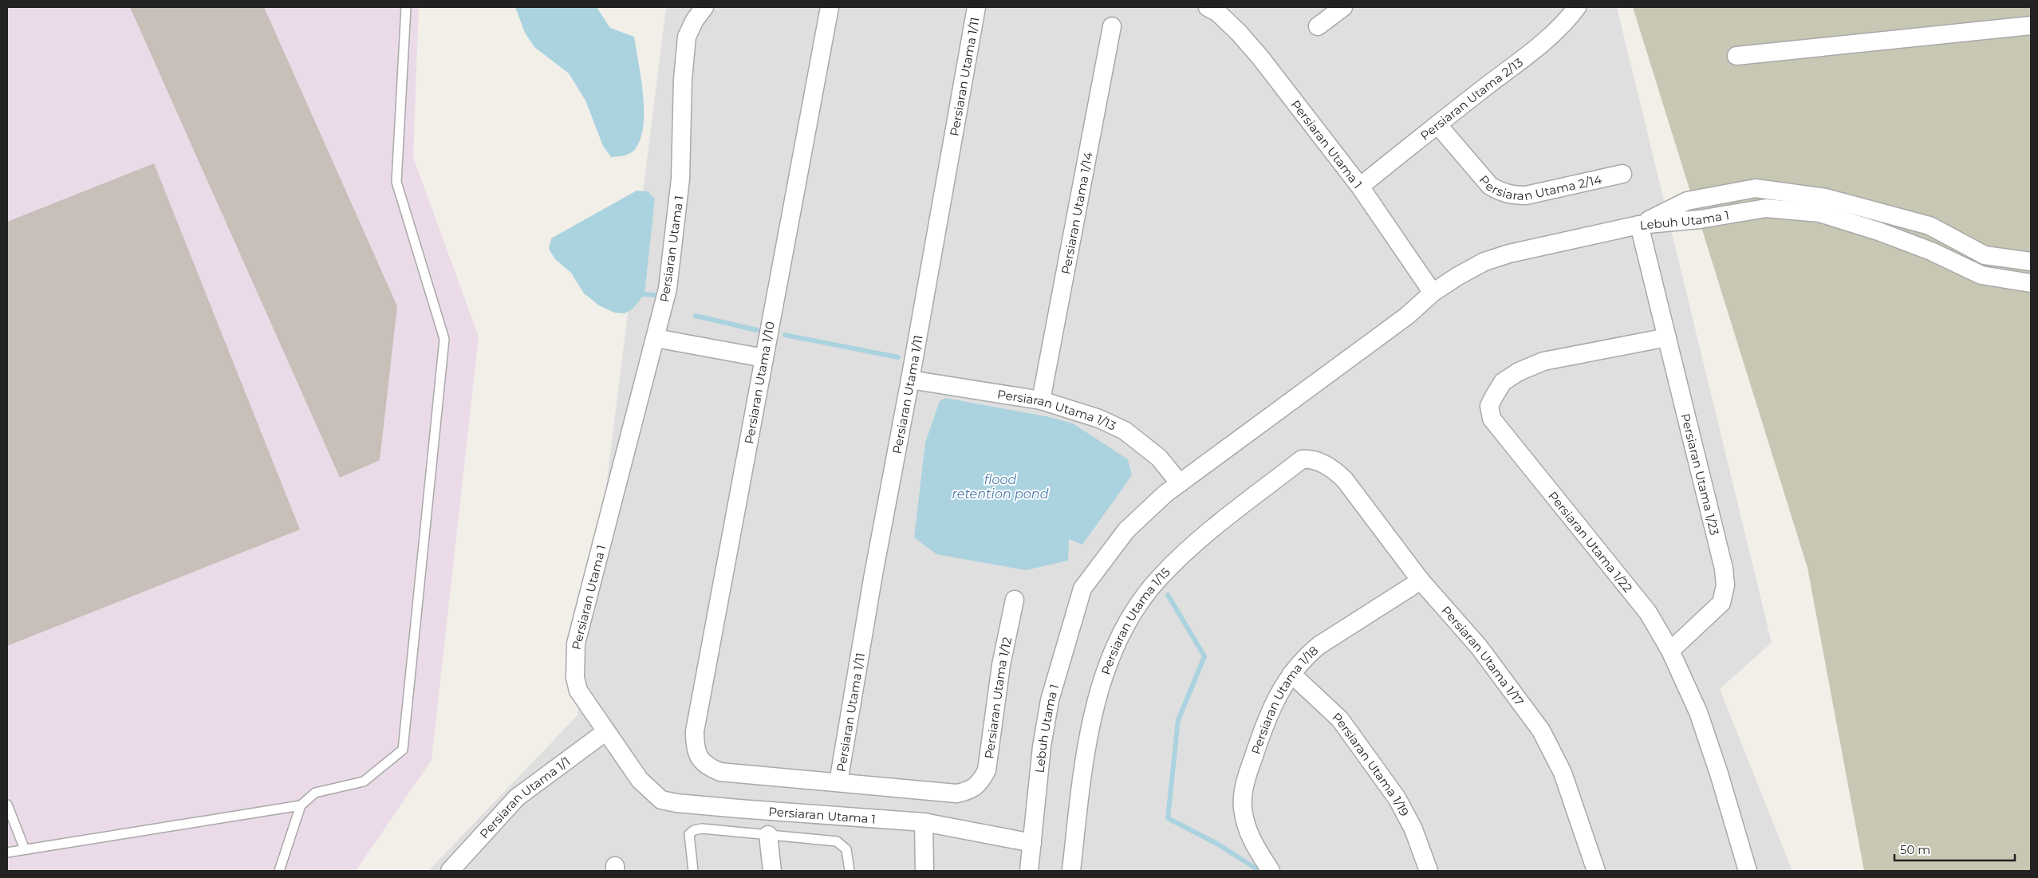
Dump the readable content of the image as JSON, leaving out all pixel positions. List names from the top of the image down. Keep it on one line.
{"streets":{"street":["Persiaran Utama 1/11","Persiaran Utama 2/13","Persiaran Utama 1","Persiaran Utama 2/14","Persiaran Utama 1/14","Lebuh Utama 1","Persiaran Utama 1/10","Persiaran Utama 1/13","Persiaran Utama 1/23","Persiaran Utama 1/22","Persiaran Utama 1/15","Persiaran Utama 1/17","Persiaran Utama 1/12","Persiaran Utama 1/18","Persiaran Utama 1/19","Persiaran Utama 1/1"]},"crossings":[["Persiaran Utama 1/11","Persiaran Utama 1/10"],["Persiaran Utama 1/11","Persiaran Utama 1/13"],["Persiaran Utama 1/11","Persiaran Utama 1/12"],["Persiaran Utama 2/13","Persiaran Utama 1"],["Persiaran Utama 2/13","Persiaran Utama 2/14"],["Persiaran Utama 1","Lebuh Utama 1"],["Persiaran Utama 1","Persiaran Utama 1/1"],["Persiaran Utama 1/14","Persiaran Utama 1/13"],["Lebuh Utama 1","Persiaran Utama 1/13"],["Lebuh Utama 1","Persiaran Utama 1/23"],["Persiaran Utama 1/10","Persiaran Utama 1/12"],["Persiaran Utama 1/23","Persiaran Utama 1/22"],["Persiaran Utama 1/15","Persiaran Utama 1/17"],["Persiaran Utama 1/17","Persiaran Utama 1/18"],["Persiaran Utama 1/18","Persiaran Utama 1/19"]],"water":["flood retention pond"],"scale_bar":"50 m"}
